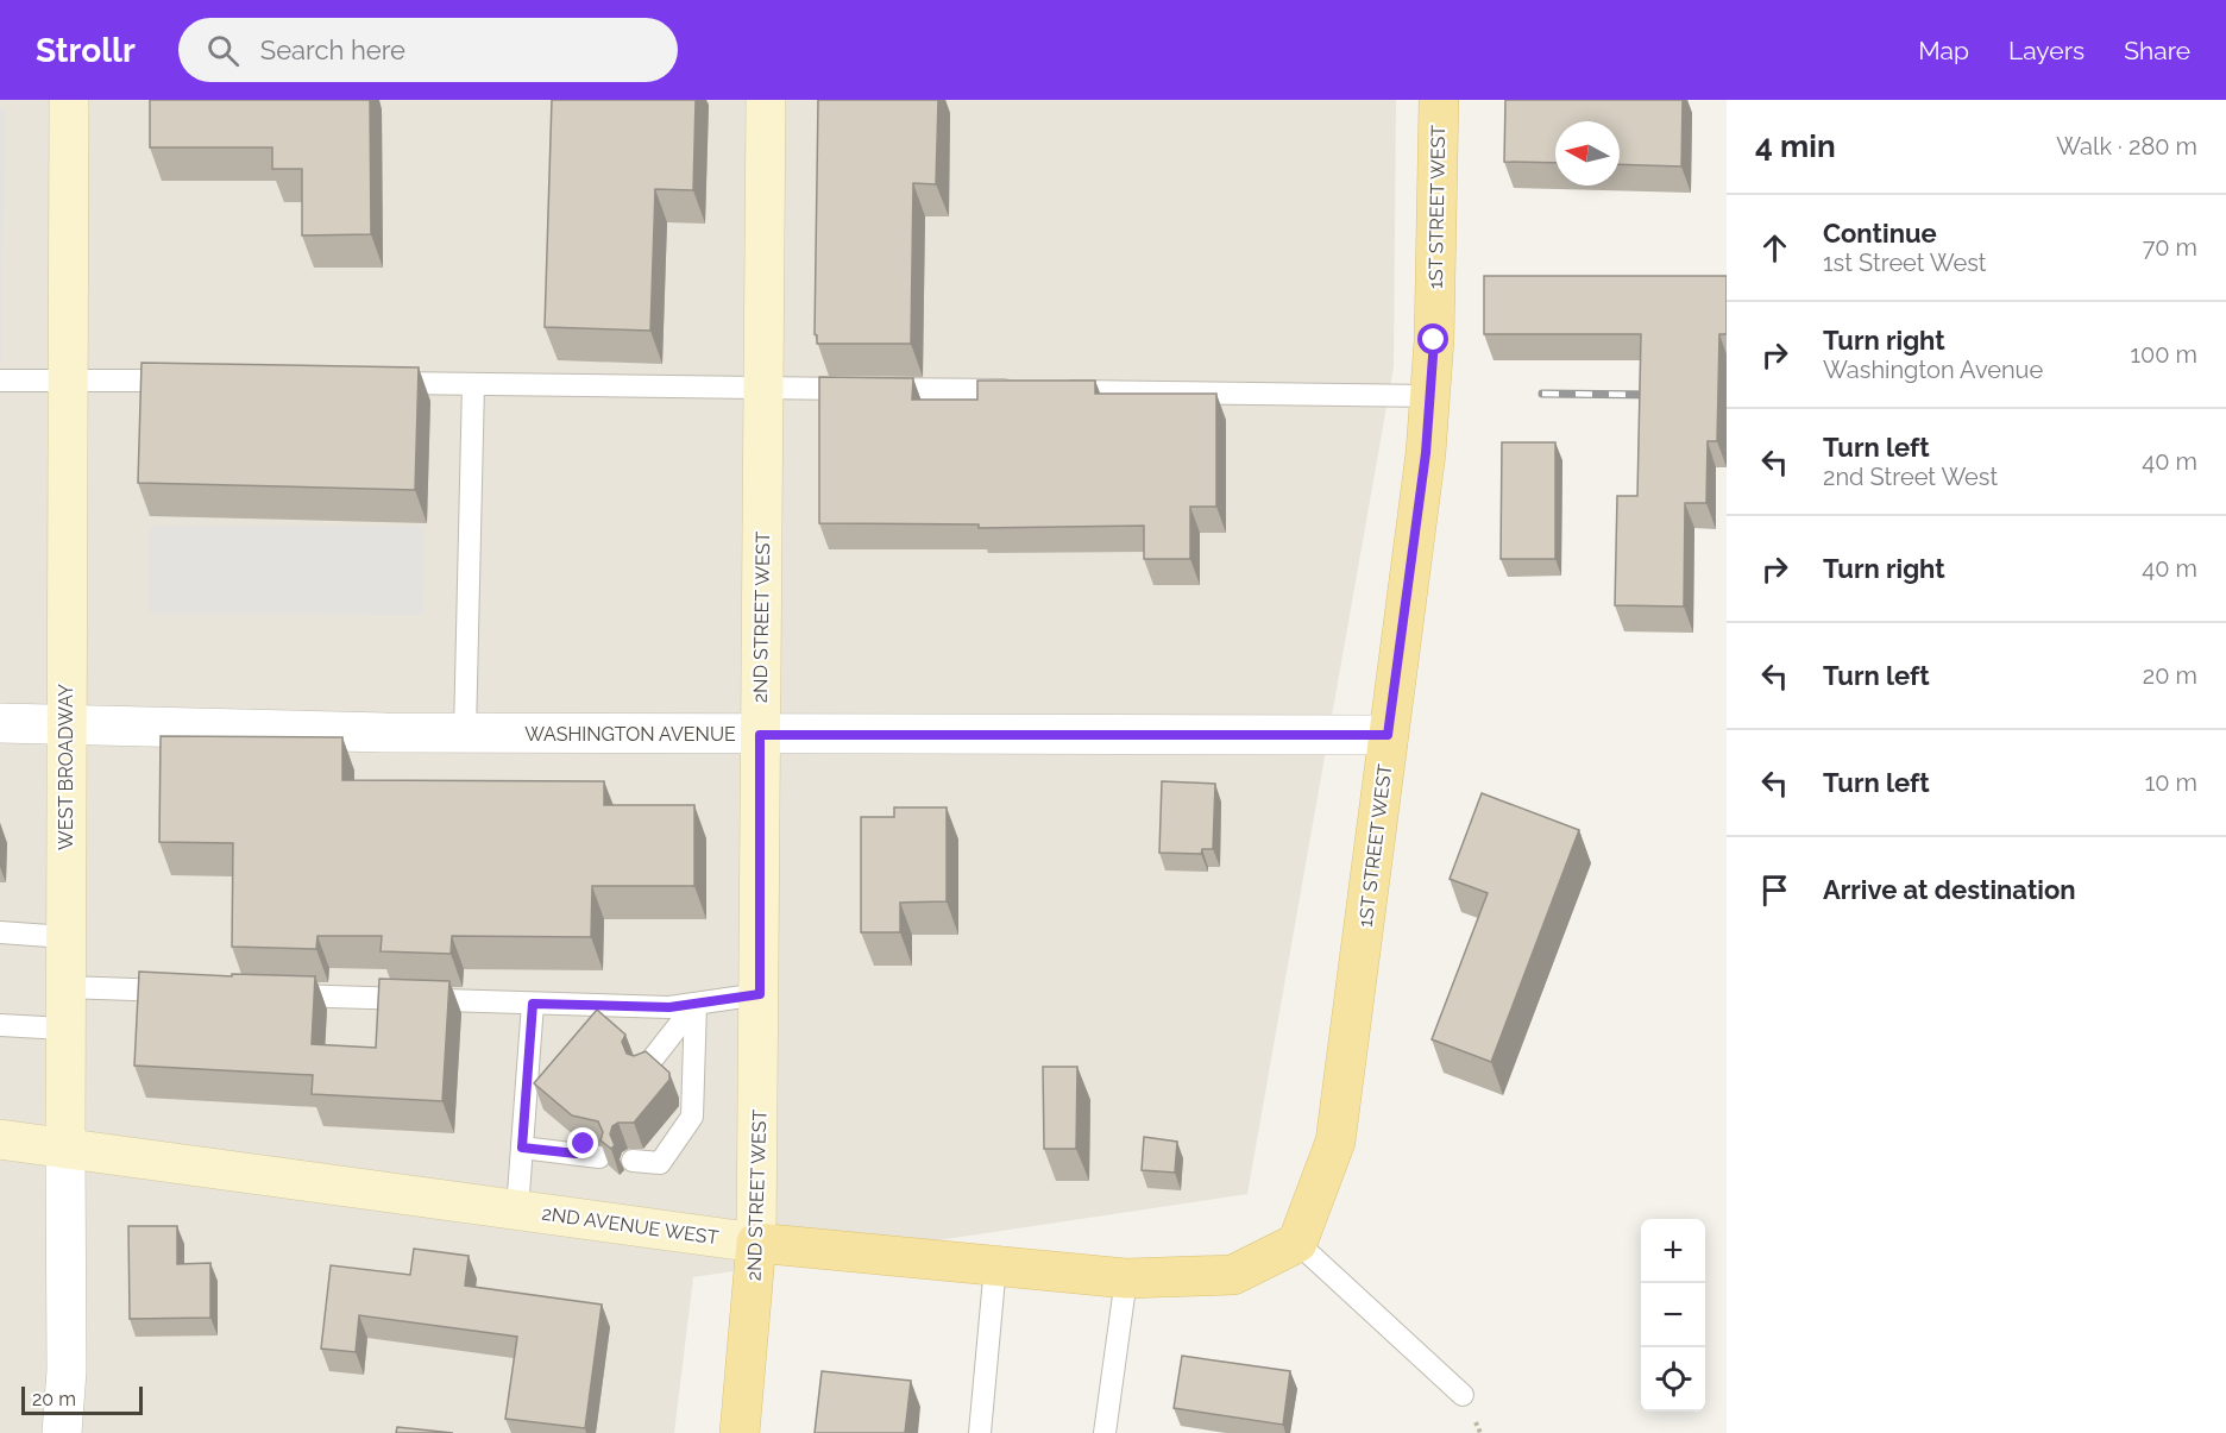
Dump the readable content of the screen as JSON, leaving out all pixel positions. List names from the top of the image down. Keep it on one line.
{"streets":{"main road":["1ST STREET WEST","2ND STREET WEST","WEST BROADWAY","2ND AVENUE WEST"],"street":["WASHINGTON AVENUE"]},"crossings":[["1ST STREET WEST","WASHINGTON AVENUE"],["1ST STREET WEST","2ND AVENUE WEST"],["2ND STREET WEST","WASHINGTON AVENUE"],["2ND STREET WEST","2ND AVENUE WEST"],["WASHINGTON AVENUE","WEST BROADWAY"],["WEST BROADWAY","2ND AVENUE WEST"]],"scale_bar":"20 m","north":"left","page":{"header":"Strollr","search":"Search here","nav":["Map","Layers","Share"],"heading":["4 min","Walk · 280 m"],"list":[["Continue","1st Street West","70 m"],["Turn right","Washington Avenue","100 m"],["Turn left","2nd Street West","40 m"],["Turn right","40 m"],["Turn left","20 m"],["Turn left","10 m"],"Arrive at destination"],"map_buttons":["+","−"],"scale":"20 m"}}
